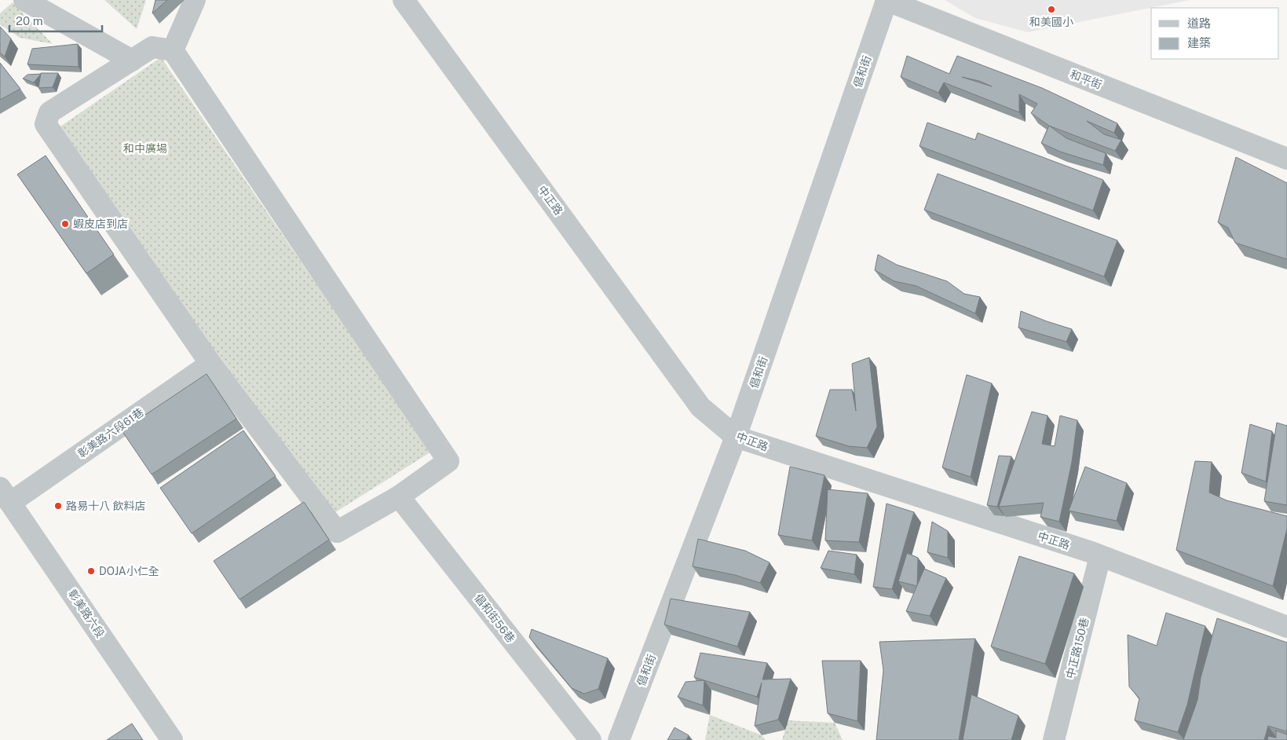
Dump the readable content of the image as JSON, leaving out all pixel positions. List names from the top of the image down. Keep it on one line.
{"streets":{"street":["倡和街","和平街","中正路","彰美路六段61巷","彰美路六段","倡和街56巷","中正路150巷"]},"crossings":[["倡和街","和平街"],["倡和街","中正路"],["中正路","中正路150巷"],["彰美路六段61巷","彰美路六段"]],"parks":["和中廣場"],"places":["和美國小","蝦皮店到店","路易十八 飲料店","DOJA小仁全"],"legend":["道路","建築"],"scale_bar":"20 m"}
